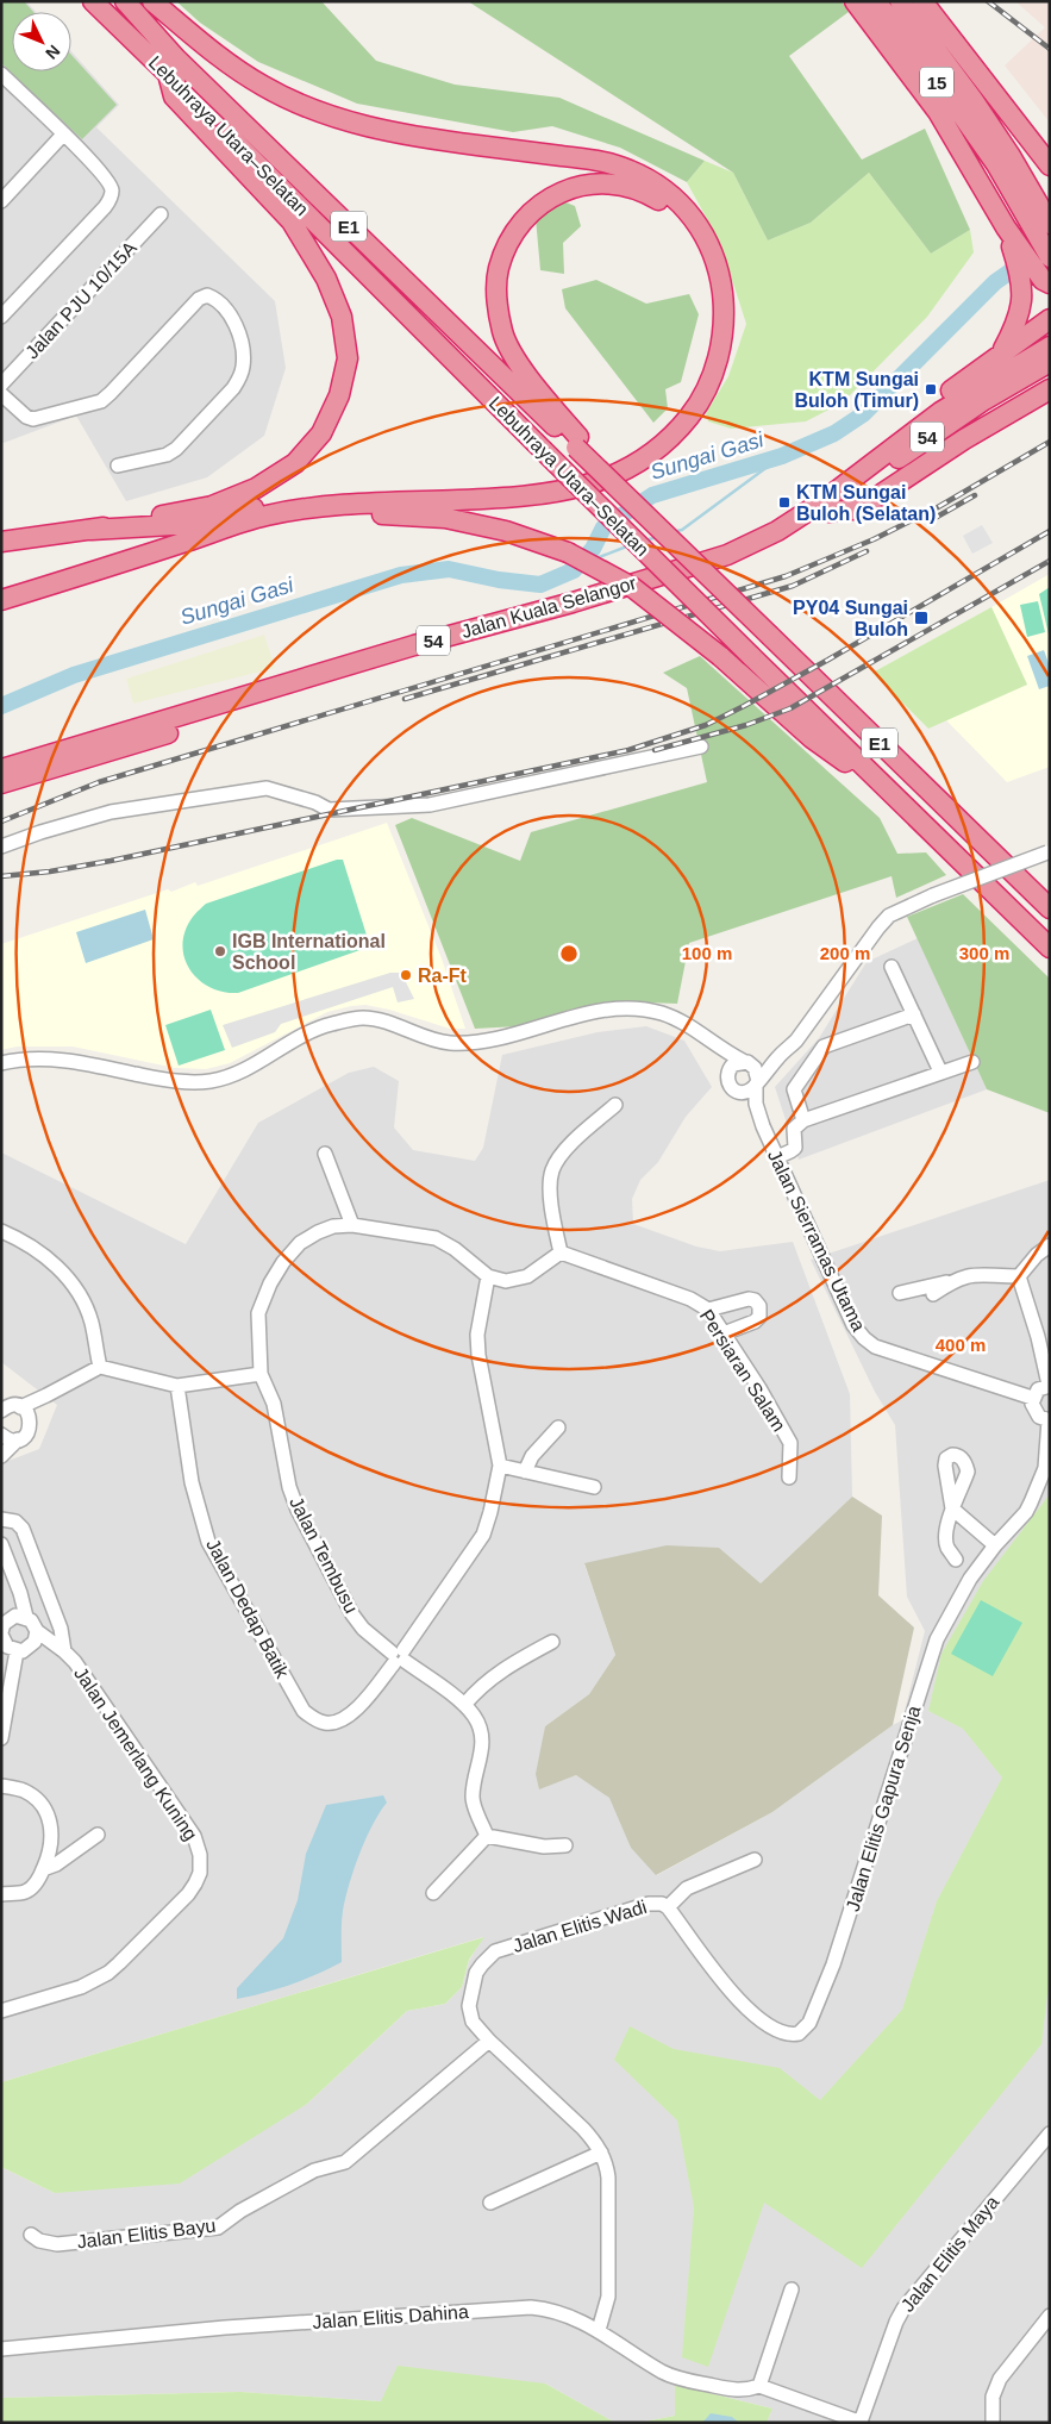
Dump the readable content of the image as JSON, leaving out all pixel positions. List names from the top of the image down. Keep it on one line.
{"streets":{"highway":["15","Lebuhraya Utara–Selatan","E1","54","Jalan Kuala Selangor"],"street":["Jalan PJU 10/15A","Jalan Sierramas Utama","Persiaran Salam","Jalan Tembusu","Jalan Dedap Batik","Jalan Jemerlang Kuning","Jalan Elitis Gapura Senja","Jalan Elitis Wadi","Jalan Elitis Bayu","Jalan Elitis Maya","Jalan Elitis Dahina"]},"crossings":[["Jalan Tembusu","Jalan Dedap Batik"],["Jalan Elitis Gapura Senja","Jalan Elitis Wadi"],["Jalan Elitis Wadi","Jalan Elitis Bayu"]],"water":["Sungai Gasi"],"places":{"transit":["KTM Sungai Buloh (Timur)","KTM Sungai Buloh (Selatan)","PY04 Sungai Buloh"],"other":["IGB International School","Ra-Ft"]},"north":"bottom right","rings":["100 m","200 m","300 m","400 m"]}
